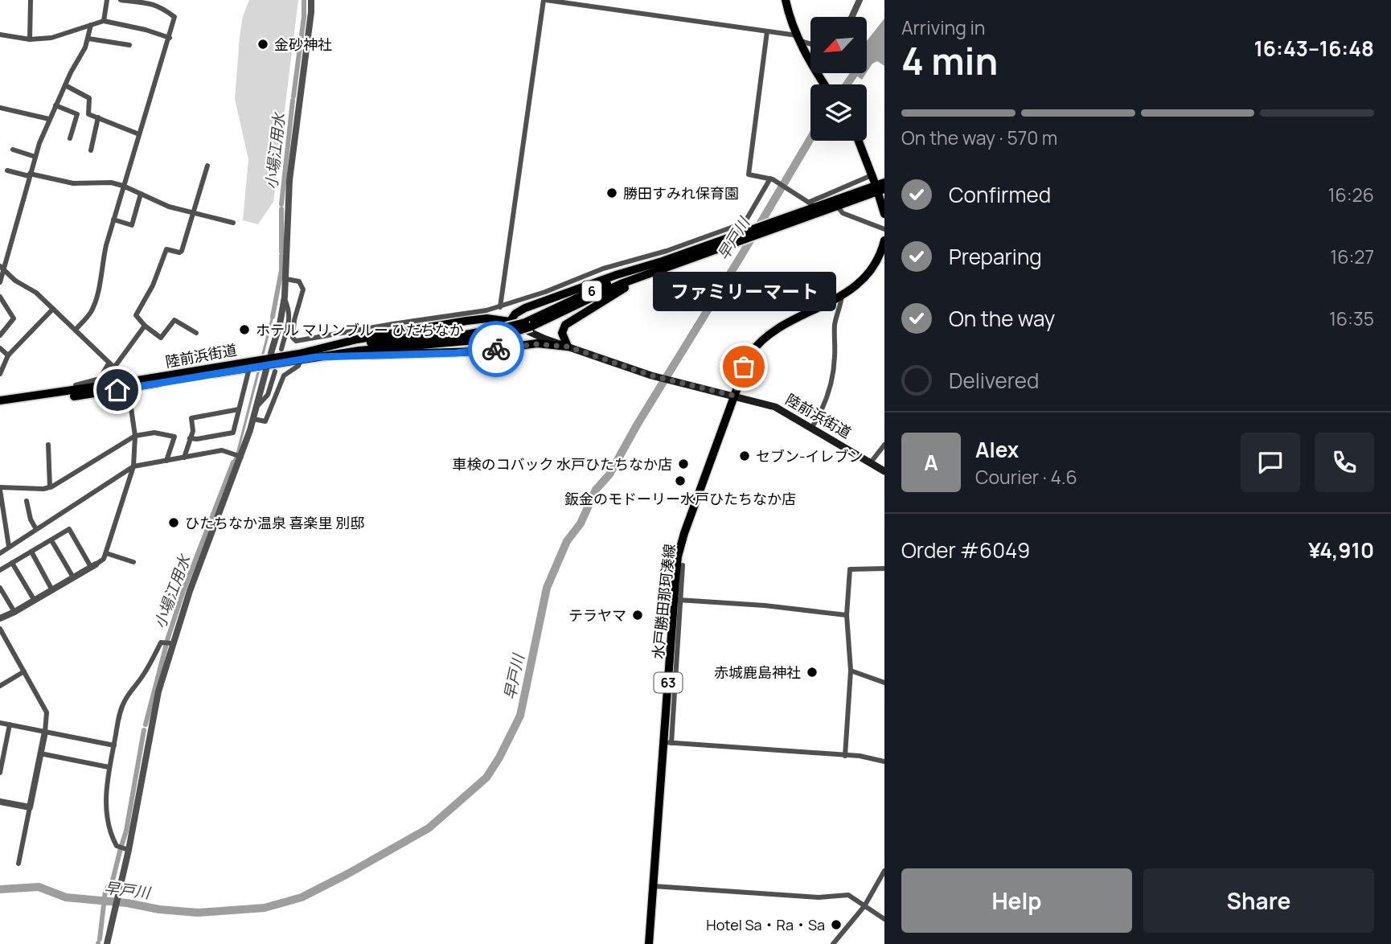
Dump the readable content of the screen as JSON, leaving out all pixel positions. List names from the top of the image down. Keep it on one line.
{"streets":{"highway":["6","陸前浜街道"],"main road":["水戸勝田那珂湊線","63"]},"crossings":[["6","陸前浜街道"],["陸前浜街道","水戸勝田那珂湊線"]],"water":["小場江用水","早戸川"],"places":["金砂神社","勝田すみれ保育園","ホテル マリンブルー ひたちなか","ファミリーマート","セブン-イレブン","車検のコバック 水戸ひたちなか店","鈑金のモドーリー水戸ひたちなか店","ひたちなか温泉 喜楽里 別邸","テラヤマ","赤城鹿島神社","Hotel Sa・Ra・Sa"],"north":"bottom left","page":{"heading":["4 min","Arriving in","16:43–16:48"],"panel":["Alex","Courier · 4.6","Order #6049","¥4,910"],"bar":"On the way · 570 m","list":[["Confirmed","16:26"],["Preparing","16:27"],["On the way","16:35"],"Delivered"],"bubble":"ファミリーマート","round":"A","buttons":["Help","Share"]}}
